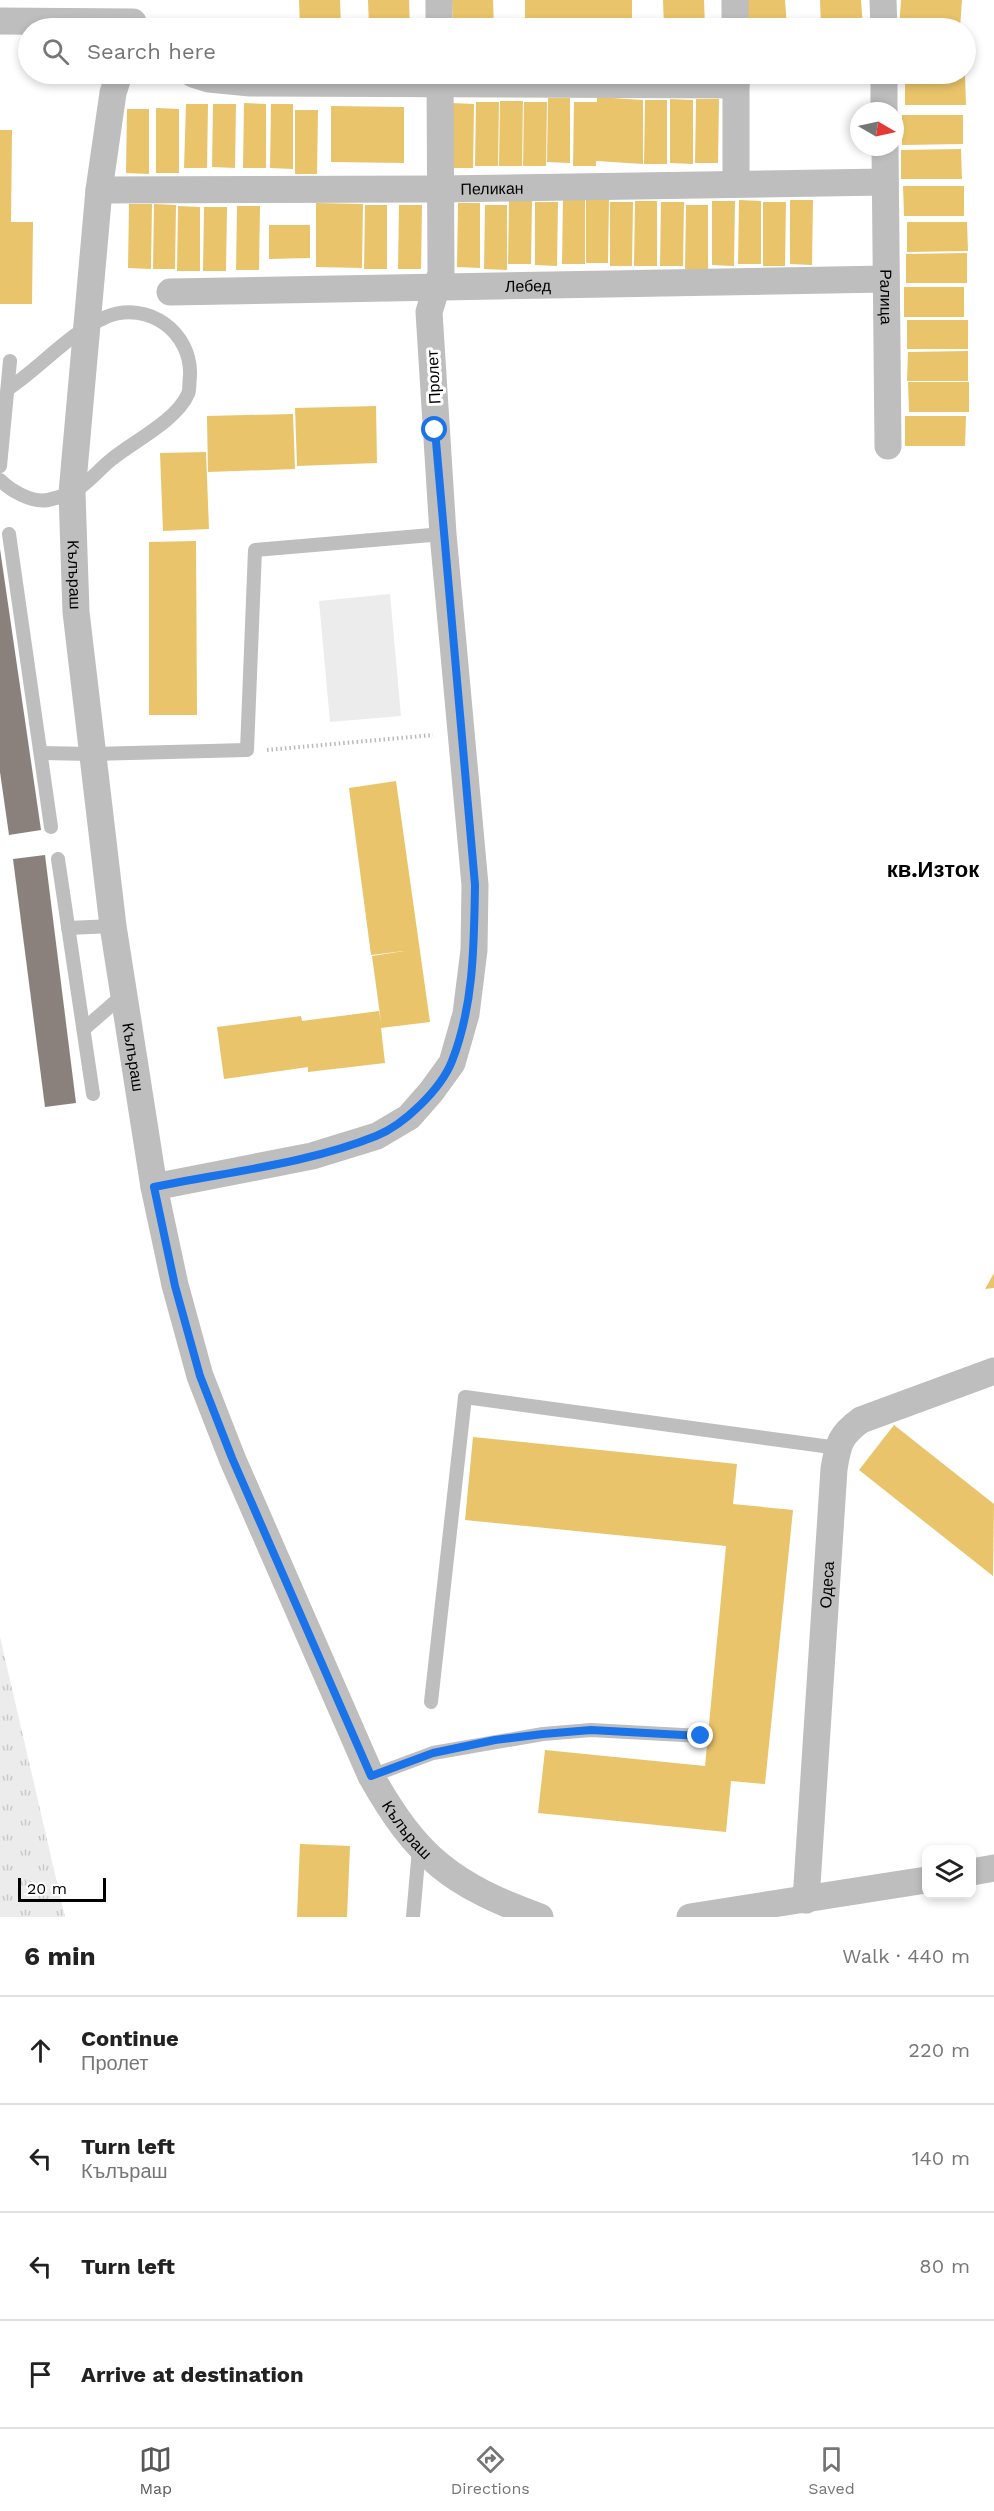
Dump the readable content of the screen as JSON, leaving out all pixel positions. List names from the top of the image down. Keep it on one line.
{"streets":{"street":["Пеликан","Лебед","Ралица","Пролет","Кълъраш","Одеса"]},"crossings":[["Пеликан","Ралица"],["Пеликан","Пролет"],["Пеликан","Кълъраш"],["Лебед","Ралица"],["Лебед","Пролет"],["Пролет","Кълъраш"]],"districts":["кв.Изток"],"scale_bar":"20 m","north":"right","page":{"search":"Search here","scale":"20 m","heading":["6 min","Walk · 440 m"],"list":[["Continue","Пролет","220 m"],["Turn left","Кълъраш","140 m"],["Turn left","80 m"],"Arrive at destination"],"nav":["Map","Directions","Saved"]}}
